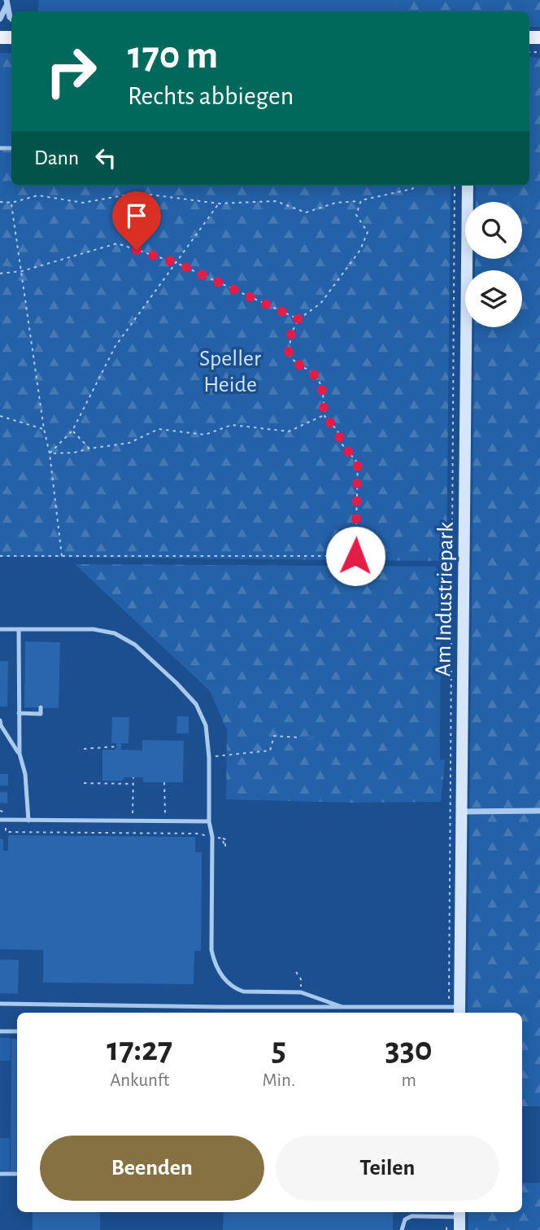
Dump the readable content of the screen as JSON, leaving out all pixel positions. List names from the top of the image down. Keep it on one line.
{"streets":{"street":["Am Industriepark"]},"parks":["Speller Heide"],"page":{"turn":["170 m","Rechts abbiegen"],"then":"Dann","eta":["17:27","Ankunft","5","Min.","330","m"],"buttons":["Beenden","Teilen"]}}
